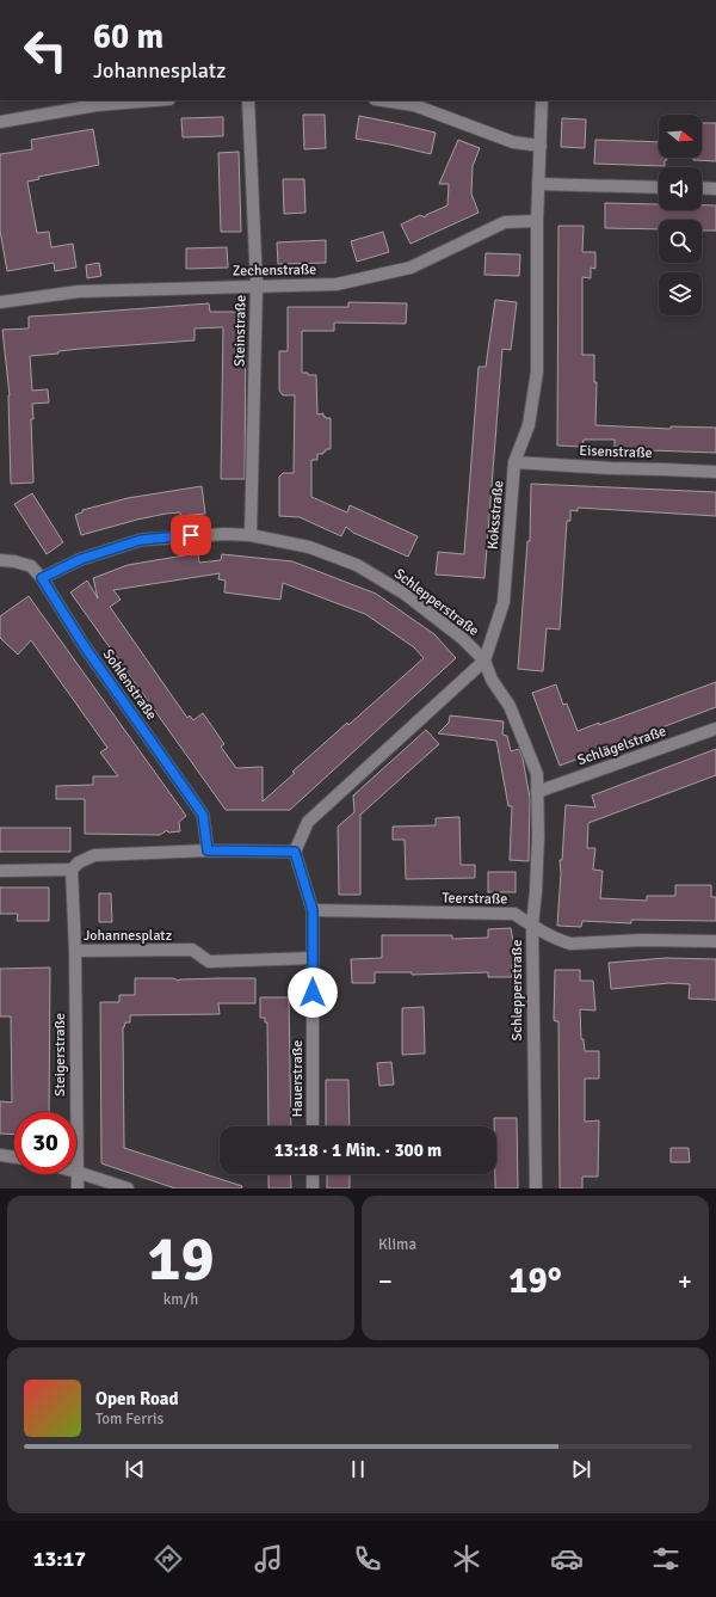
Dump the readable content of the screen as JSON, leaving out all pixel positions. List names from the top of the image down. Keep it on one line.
{"streets":{"street":["Zechenstraße","Steinstraße","Eisenstraße","Koksstraße","Schlepperstraße","Sohlenstraße","Schlägelstraße","Teerstraße","Johannesplatz","Steigerstraße","Hauerstraße"]},"crossings":[["Zechenstraße","Steinstraße"],["Zechenstraße","Koksstraße"],["Steinstraße","Schlepperstraße"],["Eisenstraße","Koksstraße"],["Koksstraße","Schlepperstraße"],["Koksstraße","Hauerstraße"],["Schlepperstraße","Sohlenstraße"],["Schlepperstraße","Schlägelstraße"],["Schlepperstraße","Teerstraße"],["Teerstraße","Hauerstraße"],["Johannesplatz","Steigerstraße"],["Johannesplatz","Hauerstraße"]],"north":"right","page":{"turn":["60 m","Johannesplatz"],"limit":"30","trip":"13:18 · 1 Min. · 300 m","tile":[["19","km/h"],"Klima"],"heat":["−","19°","+"],"song":["Open Road","Tom Ferris"],"tabs":"13:17"}}
